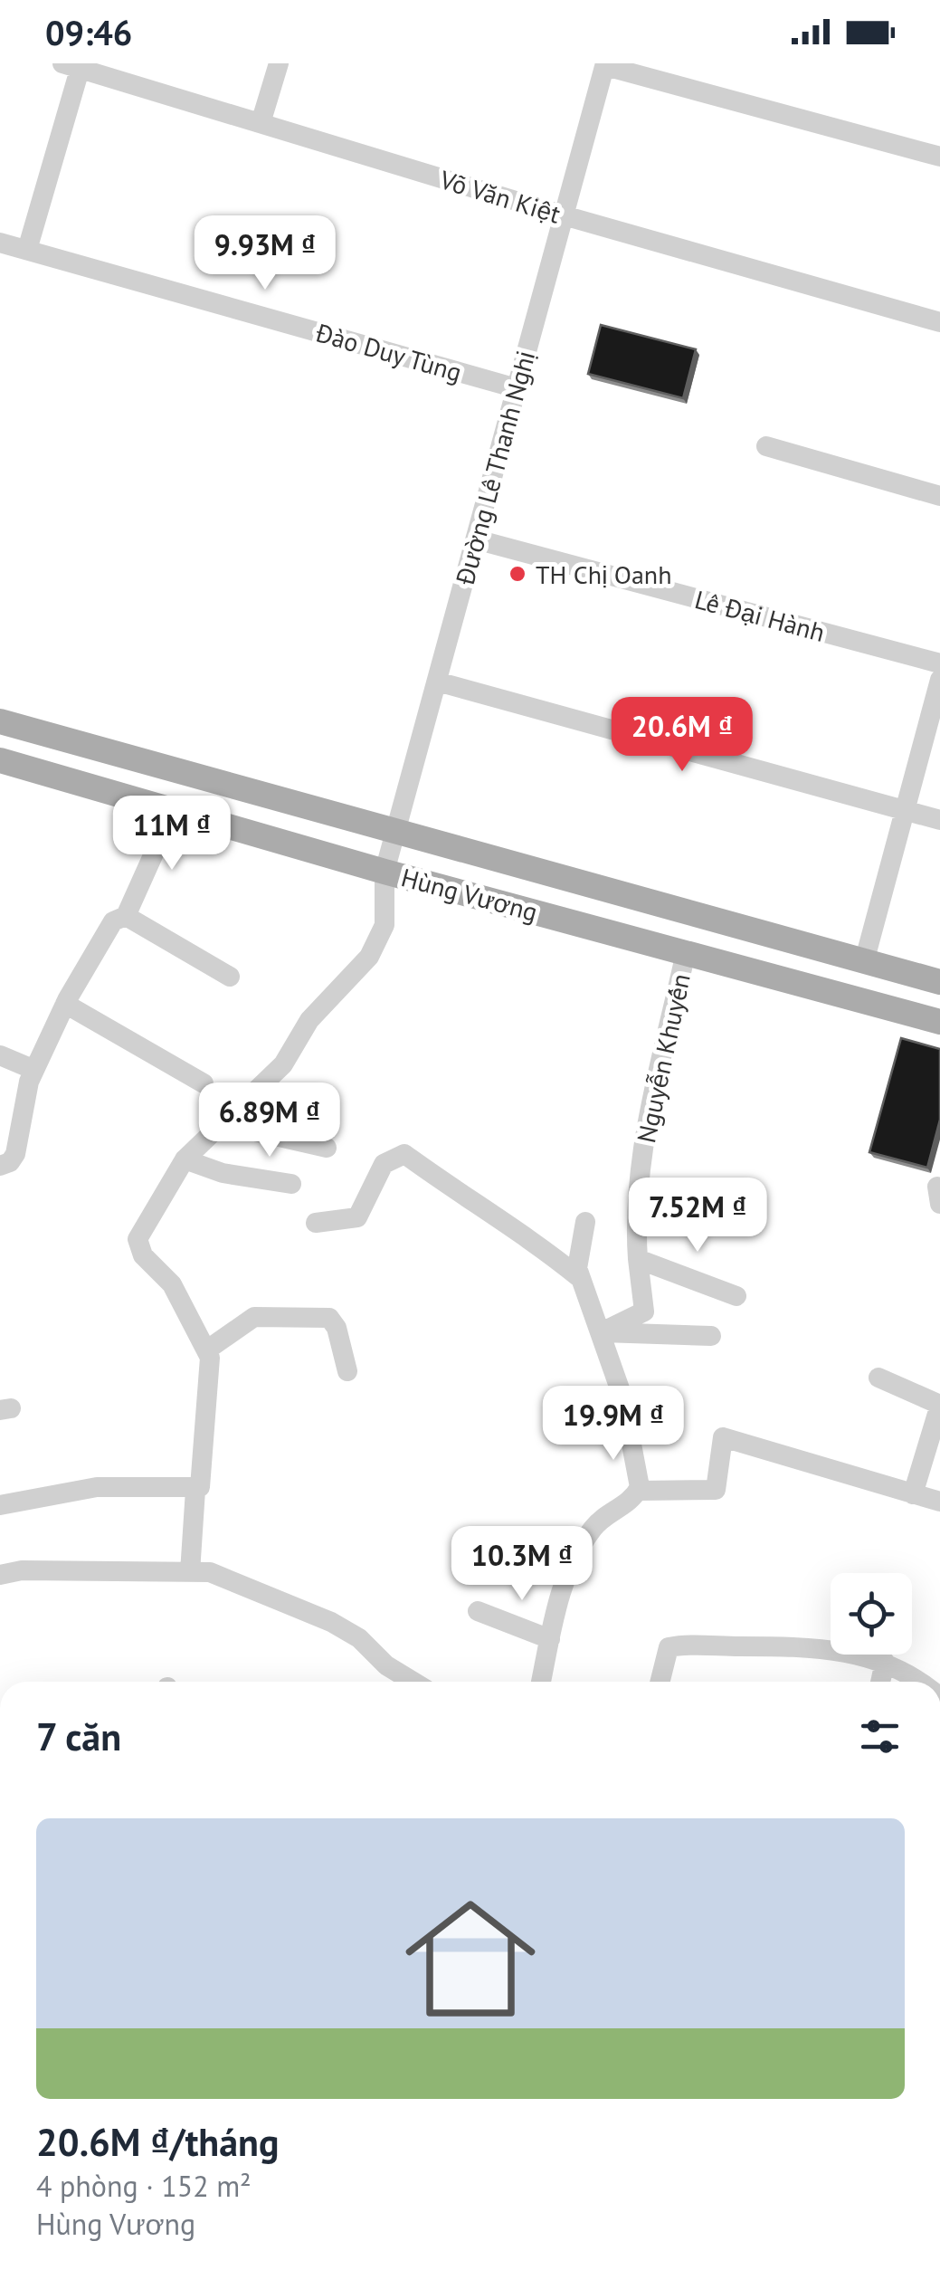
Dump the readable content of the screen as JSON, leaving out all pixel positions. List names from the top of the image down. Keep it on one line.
{"streets":{"main road":["Hùng Vương"],"street":["Võ Văn Kiệt","Đào Duy Tùng","Đường Lê Thanh Nghị","Lê Đại Hành","Nguyễn Khuyến"]},"crossings":[["Võ Văn Kiệt","Đường Lê Thanh Nghị"],["Đào Duy Tùng","Đường Lê Thanh Nghị"],["Đường Lê Thanh Nghị","Lê Đại Hành"],["Đường Lê Thanh Nghị","Hùng Vương"],["Hùng Vương","Nguyễn Khuyến"]],"places":["TH Chị Oanh"],"page":{"status":"09:46","price":["9.93M ₫","20.6M ₫","11M ₫","6.89M ₫","7.52M ₫","19.9M ₫","10.3M ₫"],"heading":"7 căn","list":[{"name":"20.6M ₫/tháng","note":"4 phòng · 152 m² · Hùng Vương"}]}}
